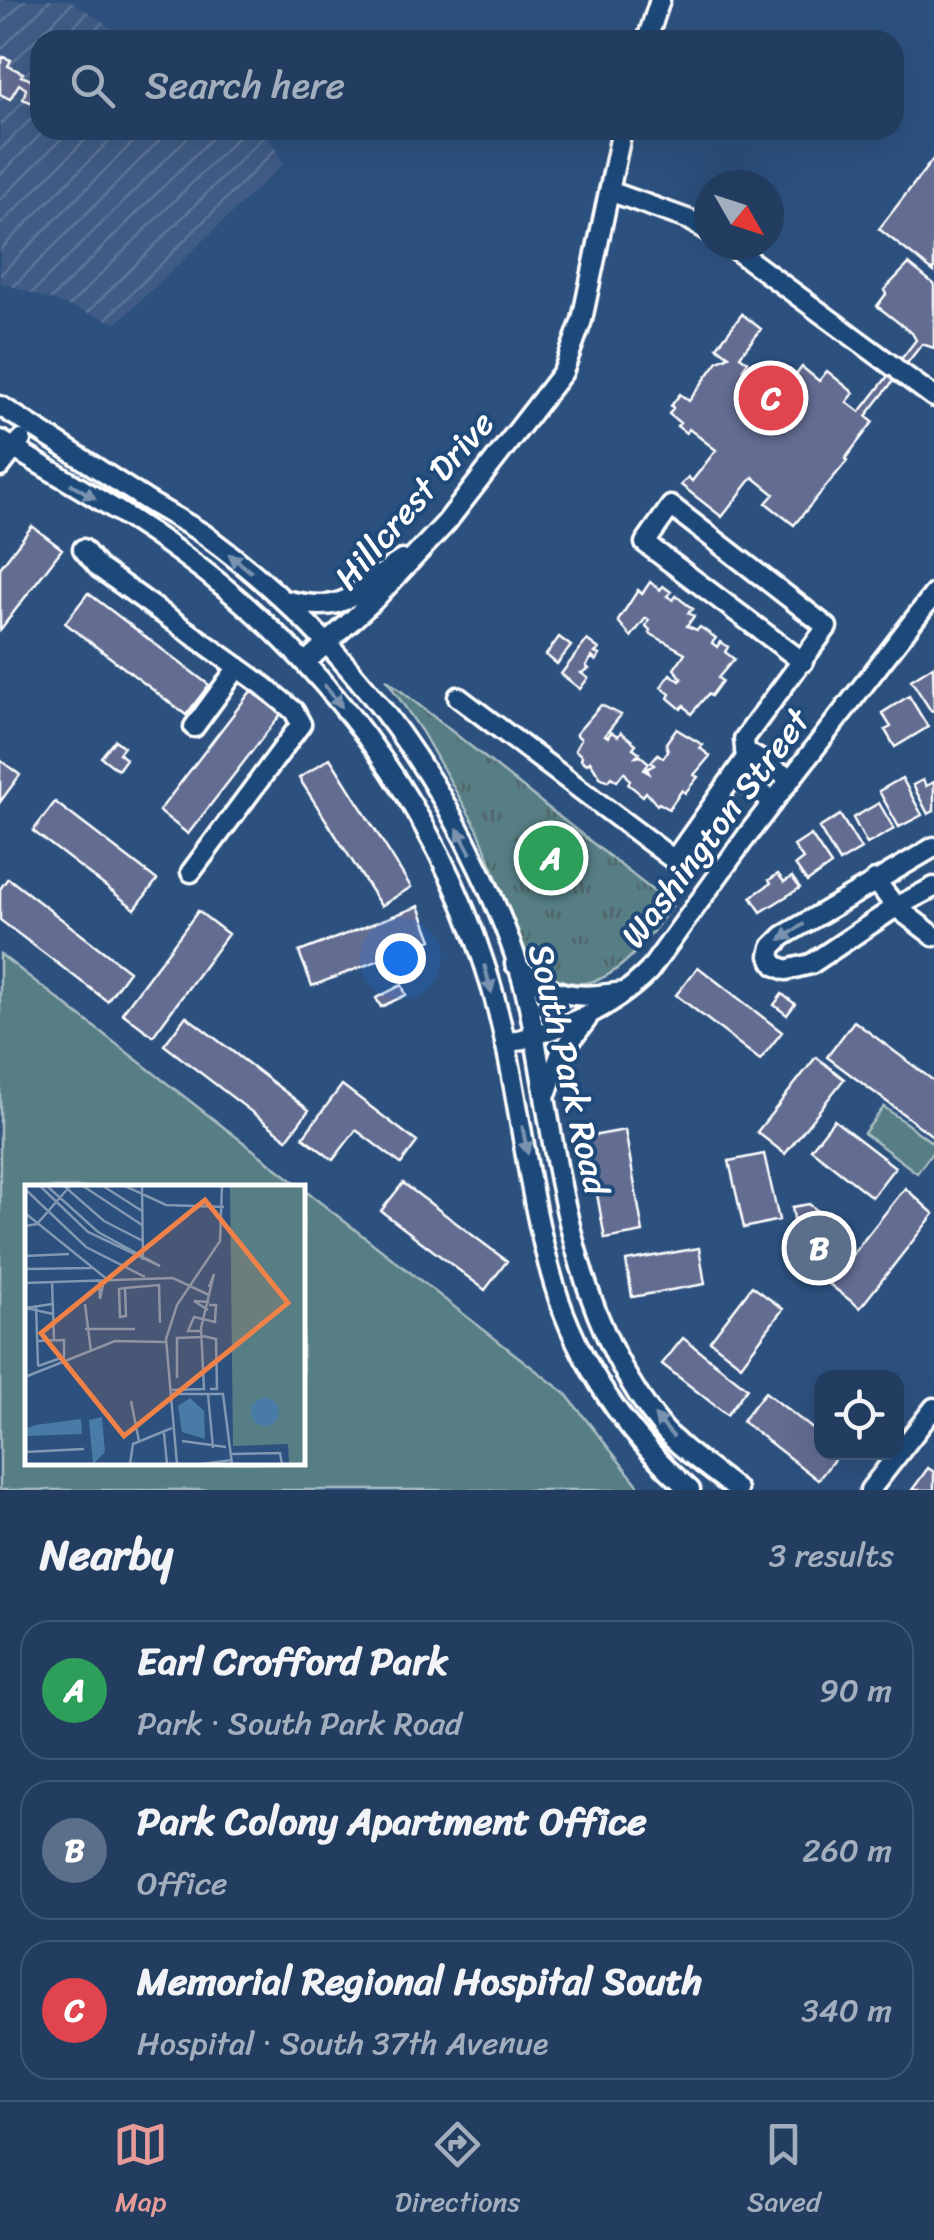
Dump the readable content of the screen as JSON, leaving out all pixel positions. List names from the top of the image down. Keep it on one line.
{"streets":{"street":["Hillcrest Drive","Washington Street","South Park Road"]},"crossings":[["Hillcrest Drive","South Park Road"],["Washington Street","South Park Road"]],"north":"bottom right","page":{"search":"Search here","pins":["C","A","B"],"heading":["Nearby","3 results"],"list":[{"mark":"A","name":"Earl Crofford Park","note":"Park · South Park Road","value":"90 m"},{"mark":"B","name":"Park Colony Apartment Office","note":"Office","value":"260 m"},{"mark":"C","name":"Memorial Regional Hospital South","note":"Hospital · South 37th Avenue","value":"340 m"}],"nav":["Map","Directions","Saved"]}}
